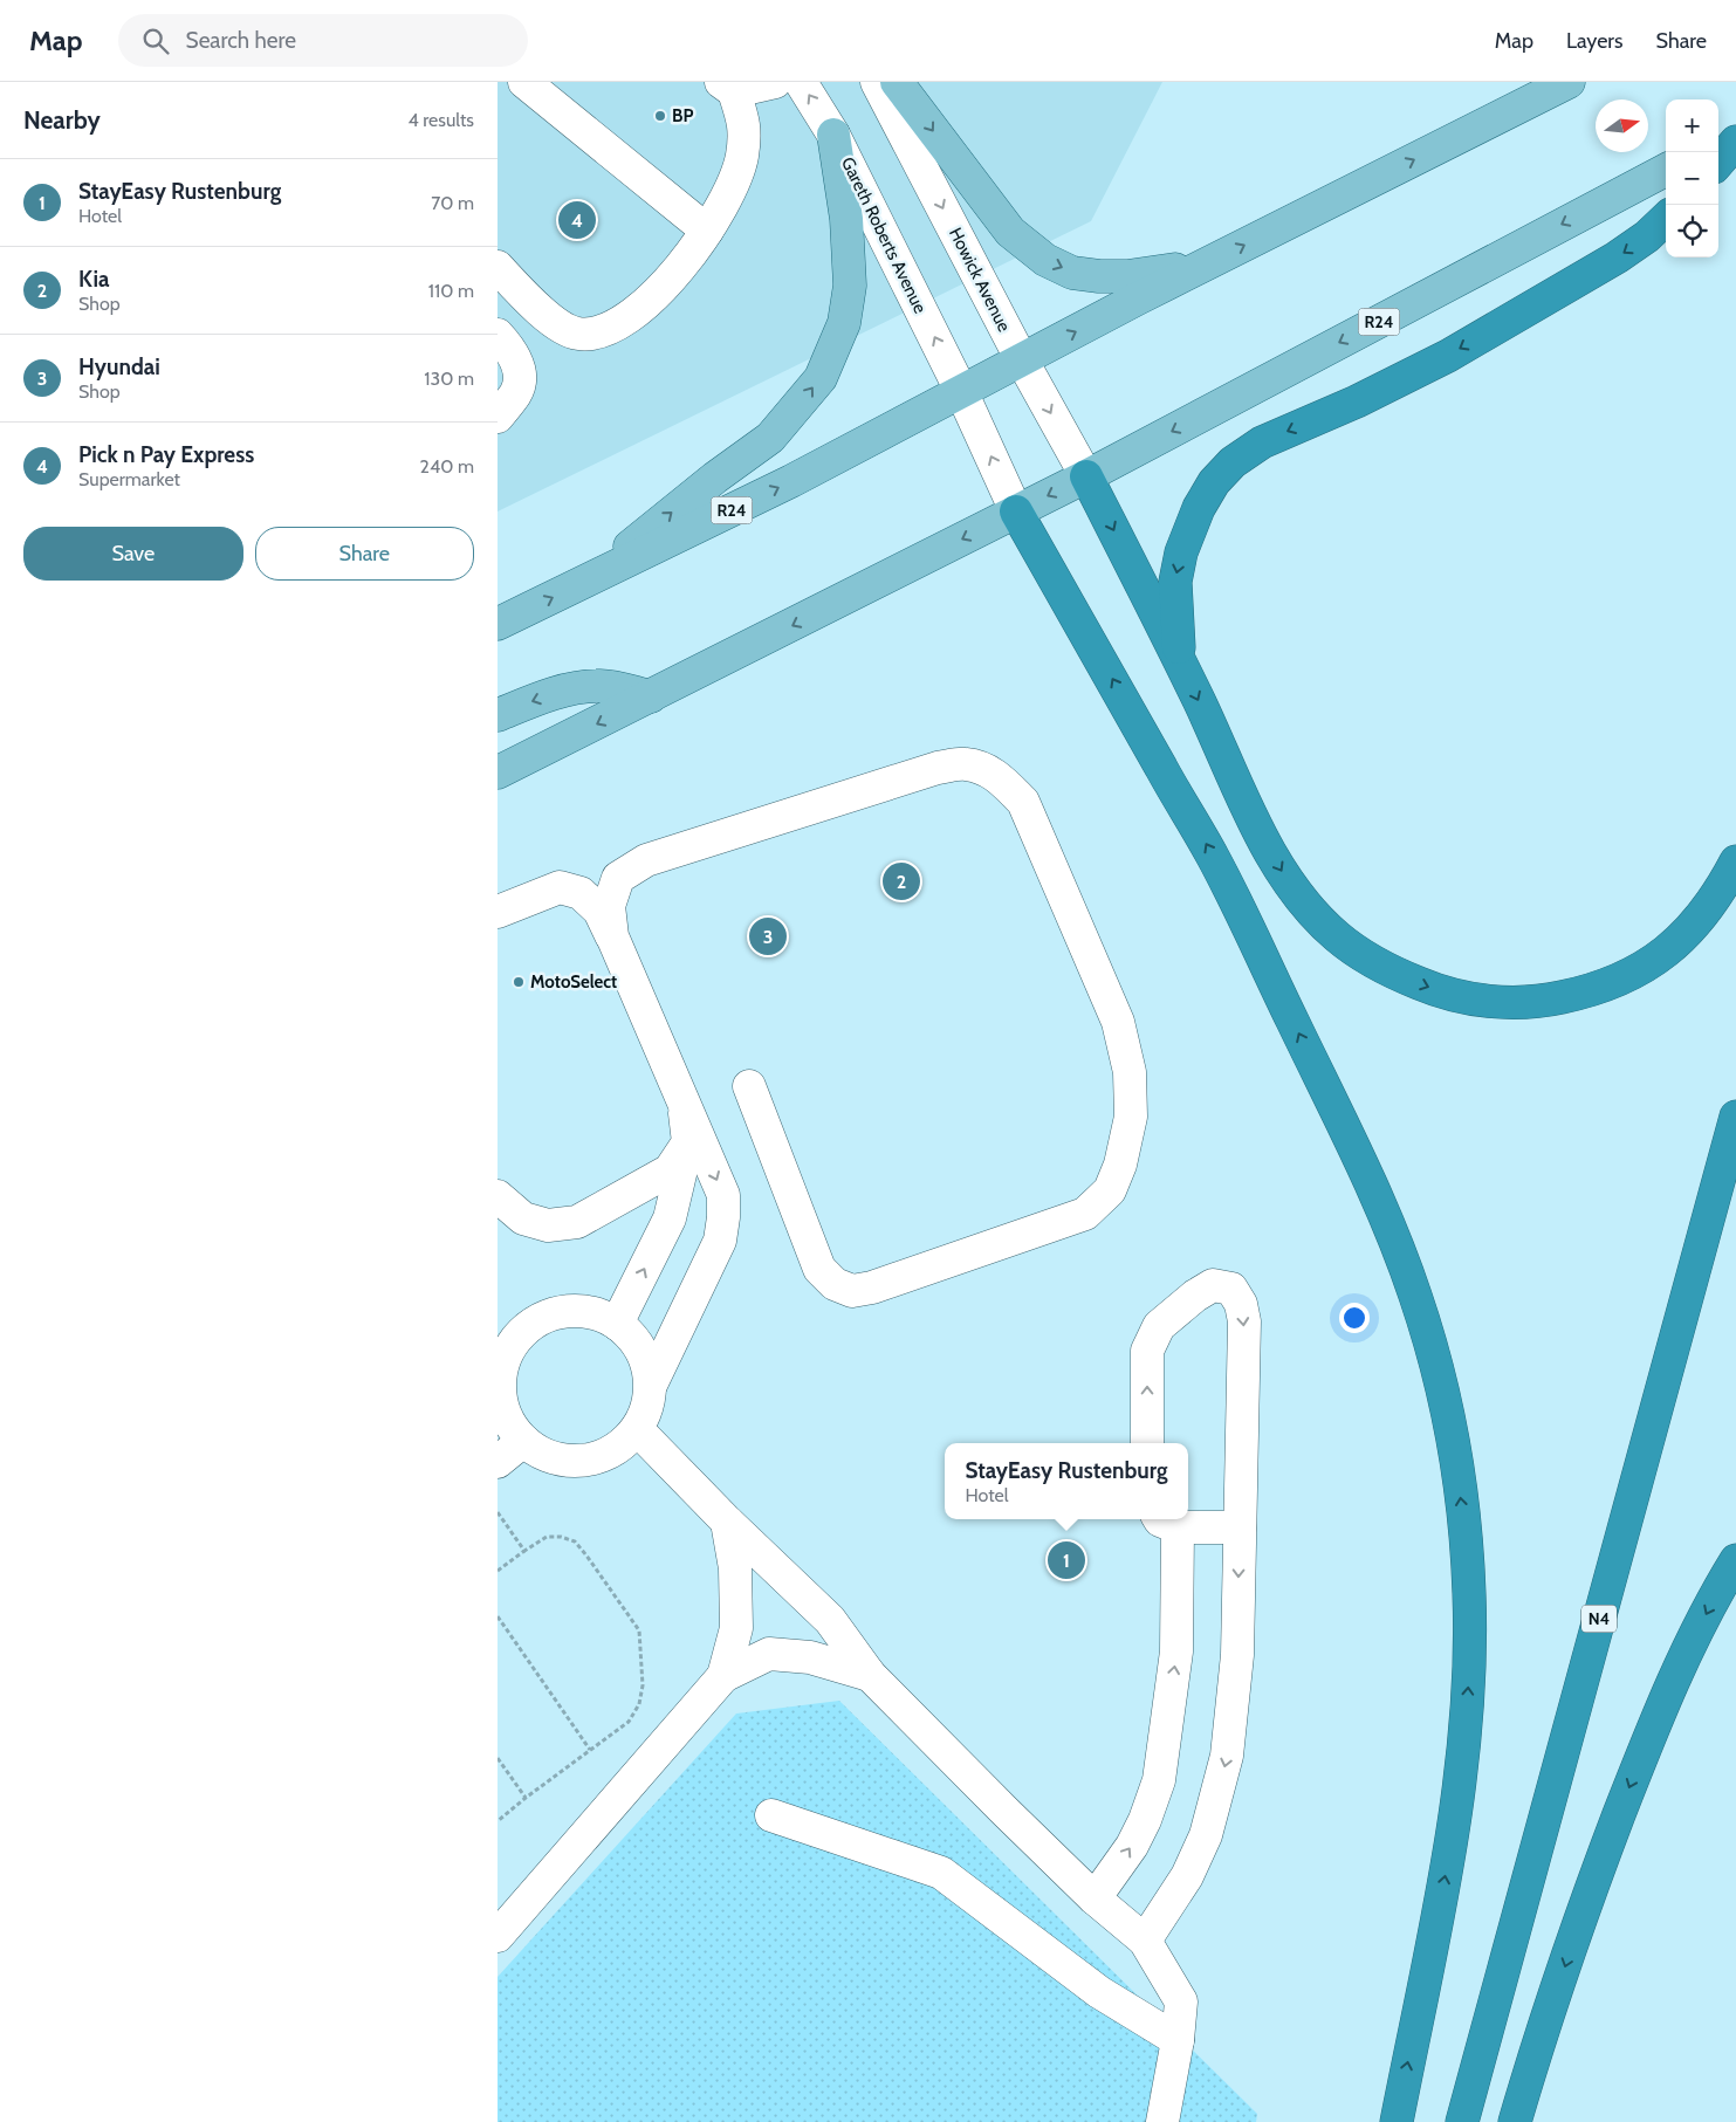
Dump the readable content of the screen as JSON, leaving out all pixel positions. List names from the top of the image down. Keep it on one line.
{"streets":{"highway":["N4"],"main road":["R24"],"street":["Gareth Roberts Avenue","Howick Avenue"]},"crossings":[["Gareth Roberts Avenue","R24"],["Howick Avenue","R24"]],"one_way":["Gareth Roberts Avenue"],"places":["BP","MotoSelect"],"north":"right","page":{"header":"Map","search":"Search here","nav":["Map","Layers","Share"],"heading":["Nearby","4 results"],"map_buttons":["+","−"],"list":[{"mark":"1","name":"StayEasy Rustenburg","note":"Hotel","value":"70 m"},{"mark":"2","name":"Kia","note":"Shop","value":"110 m"},{"mark":"3","name":"Hyundai","note":"Shop","value":"130 m"},{"mark":"4","name":"Pick n Pay Express","note":"Supermarket","value":"240 m"}],"pins":["4","2","3","1"],"buttons":["Save","Share"],"popup":["StayEasy Rustenburg","Hotel"]}}
